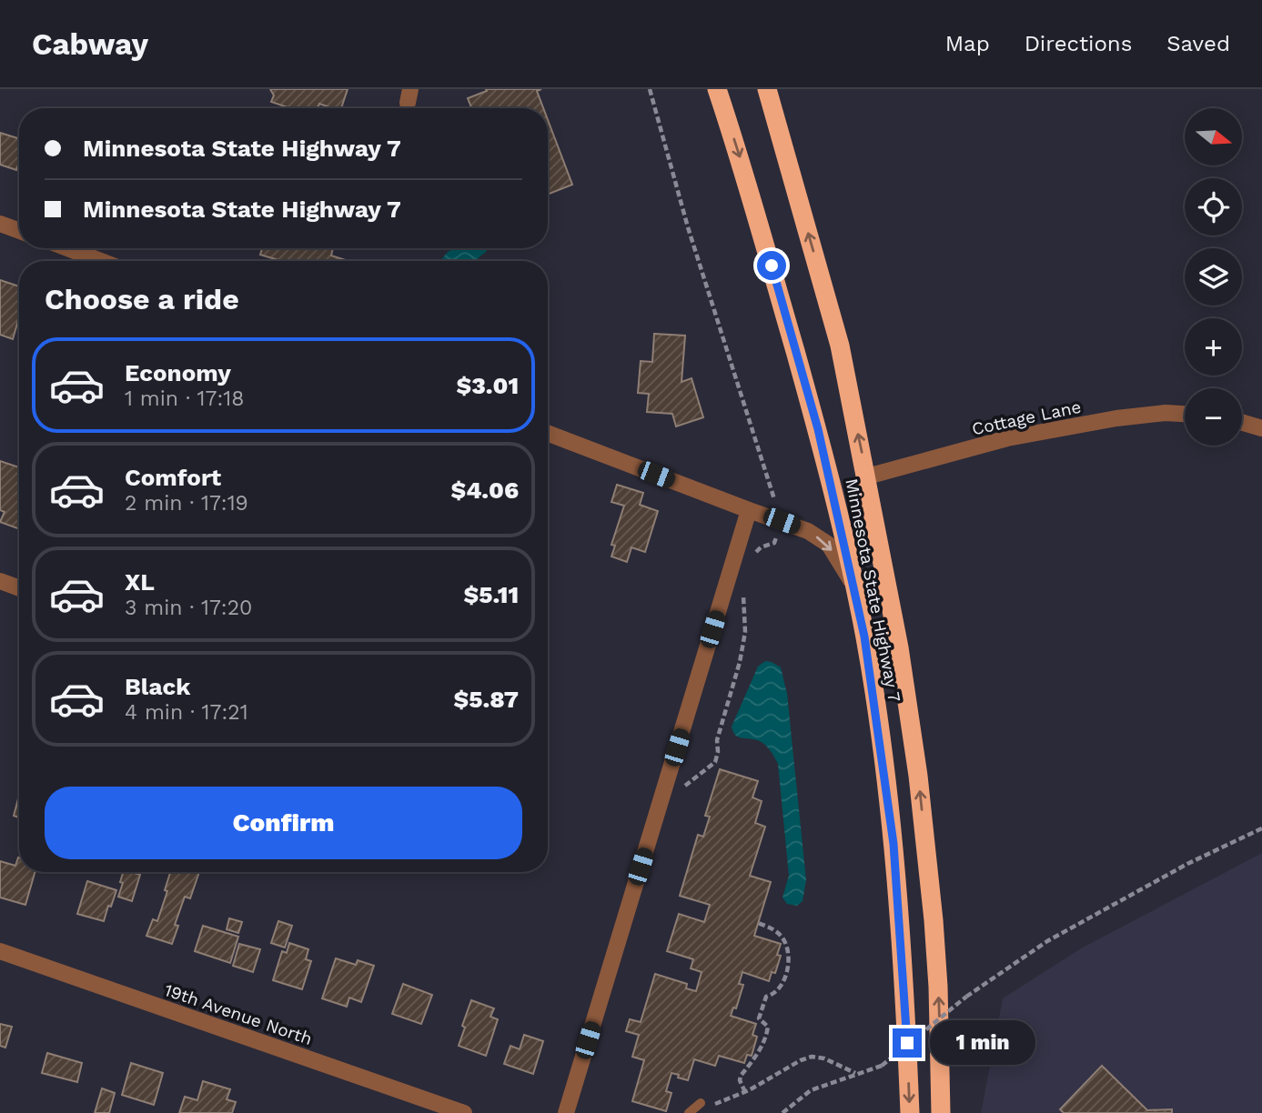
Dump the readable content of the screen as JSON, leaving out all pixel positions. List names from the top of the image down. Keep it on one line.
{"streets":{"highway":["Minnesota State Highway 7"],"street":["Cottage Lane","19th Avenue North"]},"crossings":[["Cottage Lane","Minnesota State Highway 7"]],"north":"right","page":{"header":"Cabway","nav":["Map","Directions","Saved"],"map_buttons":["+","−"],"banner":["Minnesota State Highway 7","Minnesota State Highway 7"],"heading":"Choose a ride","list":[{"name":"Economy","note":"1 min · 17:18","value":"$3.01"},{"name":"Comfort","note":"2 min · 17:19","value":"$4.06"},{"name":"XL","note":"3 min · 17:20","value":"$5.11"},{"name":"Black","note":"4 min · 17:21","value":"$5.87"}],"buttons":"Confirm","bubble":"1 min"}}
